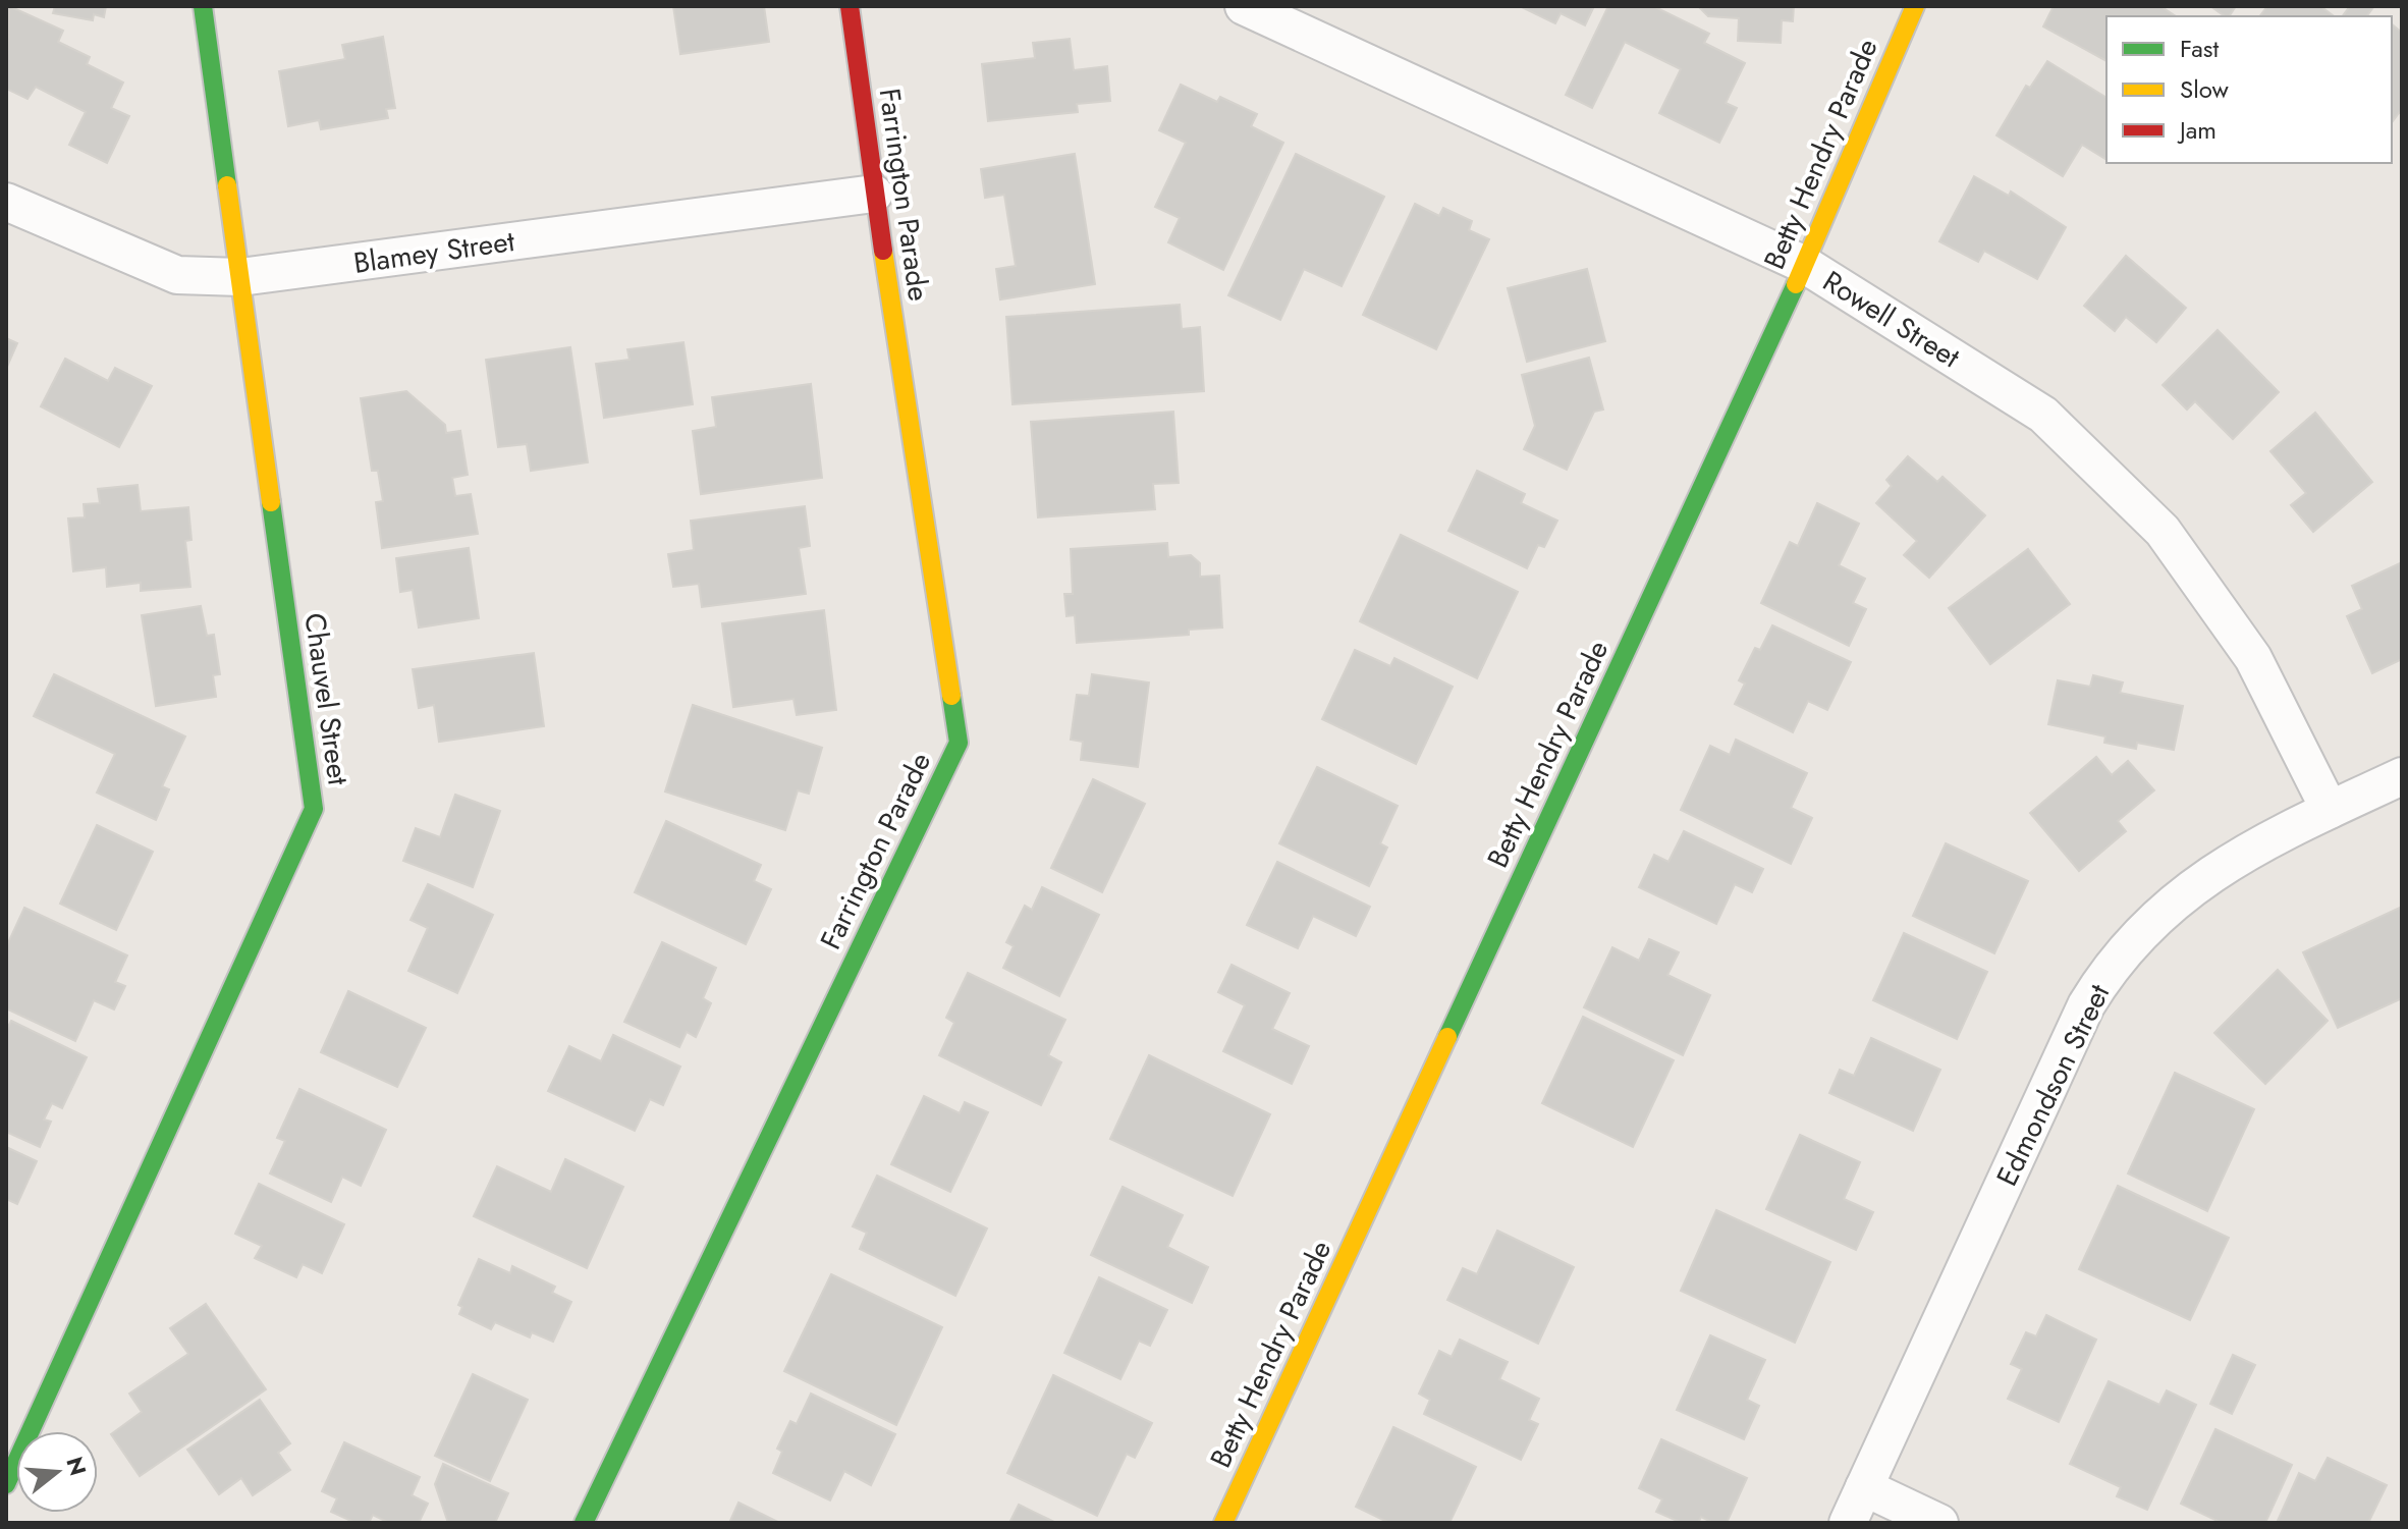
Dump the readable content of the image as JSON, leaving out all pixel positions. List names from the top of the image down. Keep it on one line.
{"streets":{"street":["Betty Hendry Parade","Farrington Parade","Blamey Street","Rowell Street","Chauvel Street","Edmondson Street"]},"crossings":[["Betty Hendry Parade","Rowell Street"],["Farrington Parade","Blamey Street"],["Blamey Street","Chauvel Street"],["Rowell Street","Edmondson Street"]],"legend":["Fast","Slow","Jam"],"north":"right"}
